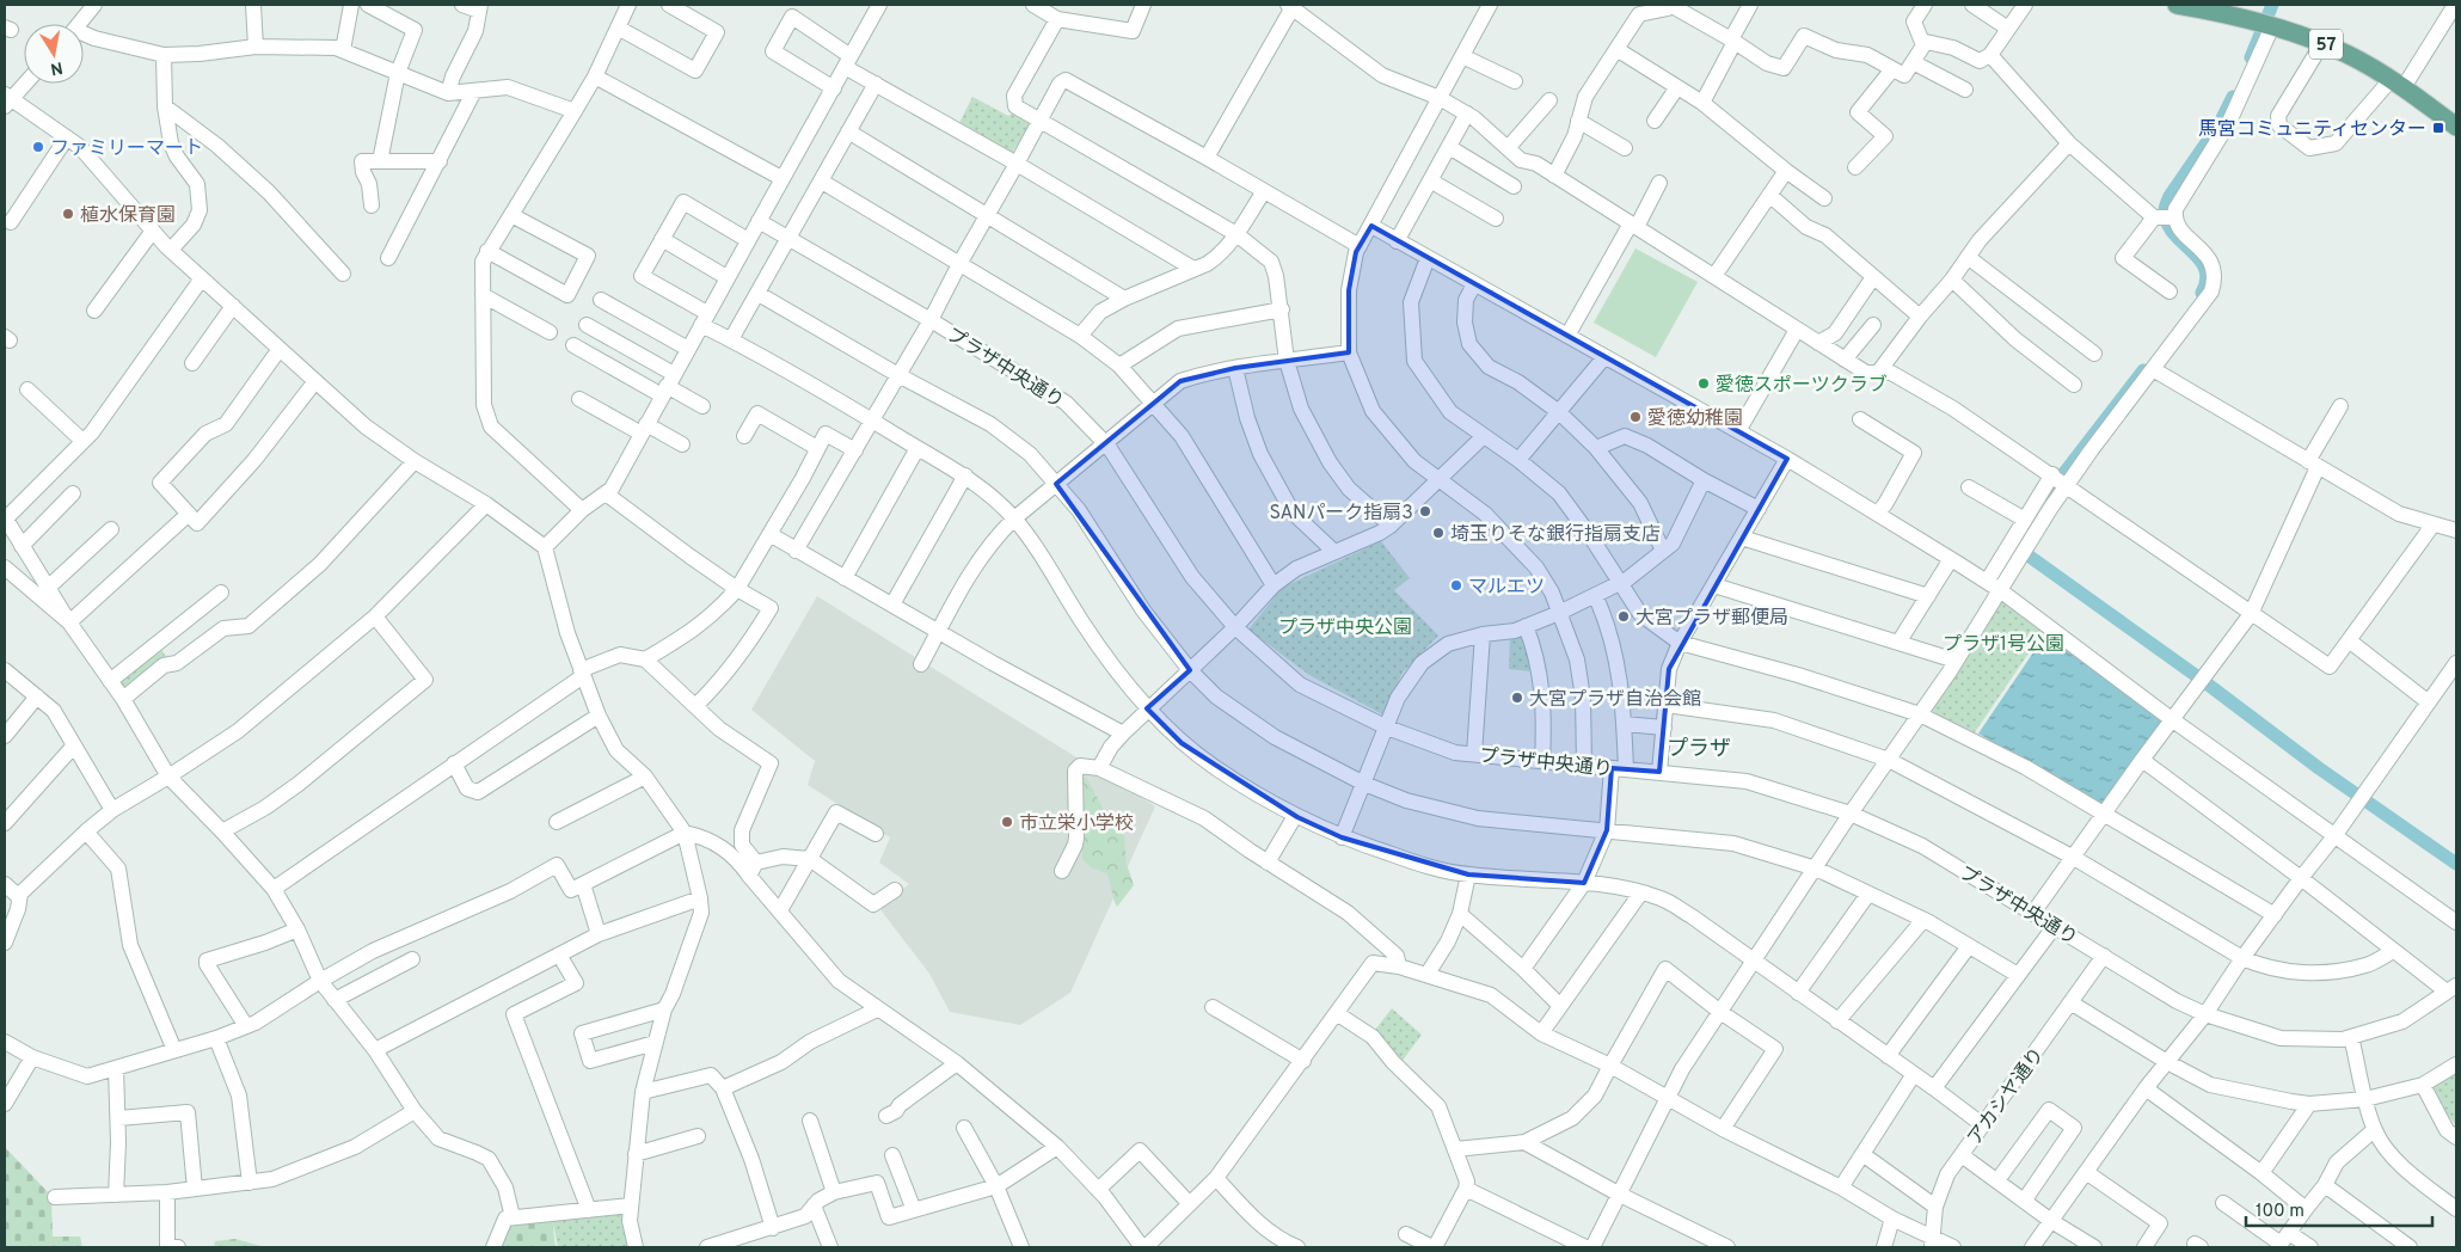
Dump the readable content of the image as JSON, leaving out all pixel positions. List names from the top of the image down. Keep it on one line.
{"streets":{"main road":["57"],"street":["プラザ中央通り","アカシヤ通り"]},"crossings":[["プラザ中央通り","アカシヤ通り"]],"districts":["プラザ"],"parks":["プラザ中央公園","プラザ1号公園"],"places":{"transit":["馬宮コミュニティセンター"],"other":["ファミリーマート","植水保育園","愛徳スポーツクラブ","愛徳幼稚園","SANパーク指扇3","埼玉りそな銀行指扇支店","マルエツ","大宮プラザ郵便局","大宮プラザ自治会館","市立栄小学校"]},"scale_bar":"100 m","north":"bottom"}
